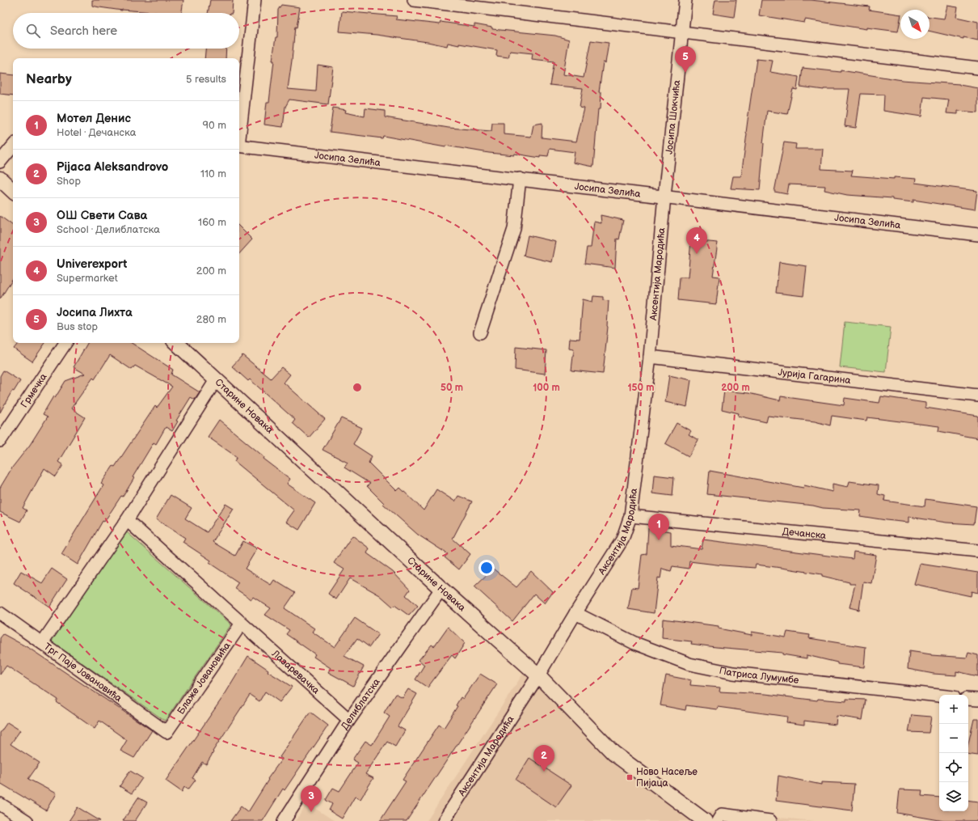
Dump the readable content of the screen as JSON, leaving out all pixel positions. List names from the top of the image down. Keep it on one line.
{"streets":{"street":["Јосипа Шокчића","Јосипа Зелића","Аксентија Мародића","Јурија Гагарина","Грмечка","Старине Новака","Дечанска","Трг Паје Јовановића","Лазаревачка","Патриса Лумумбе","Блаже Јовановића","Делиблатска"]},"crossings":[["Јосипа Шокчића","Јосипа Зелића"],["Јосипа Шокчића","Аксентија Мародића"],["Јосипа Зелића","Аксентија Мародића"],["Аксентија Мародића","Јурија Гагарина"],["Аксентија Мародића","Старине Новака"],["Аксентија Мародића","Дечанска"],["Аксентија Мародића","Патриса Лумумбе"],["Старине Новака","Трг Паје Јовановића"],["Старине Новака","Делиблатска"],["Трг Паје Јовановића","Блаже Јовановића"],["Лазаревачка","Блаже Јовановића"],["Лазаревачка","Делиблатска"]],"places":{"transit":["Ново Насеље Пијаца"]},"north":"bottom right","page":{"search":"Search here","pins":["5","4","1","2","3"],"heading":["Nearby","5 results"],"list":[{"mark":"1","name":"Мотел Денис","note":"Hotel · Дечанска","value":"90 m"},{"mark":"2","name":"Pijaca Aleksandrovo","note":"Shop","value":"110 m"},{"mark":"3","name":"ОШ Свети Сава","note":"School · Делиблатска","value":"160 m"},{"mark":"4","name":"Univerexport","note":"Supermarket","value":"200 m"},{"mark":"5","name":"Јосипа Лихта","note":"Bus stop","value":"280 m"}],"map_buttons":["+","−"]},"rings":["50 m","100 m","150 m","200 m"]}
